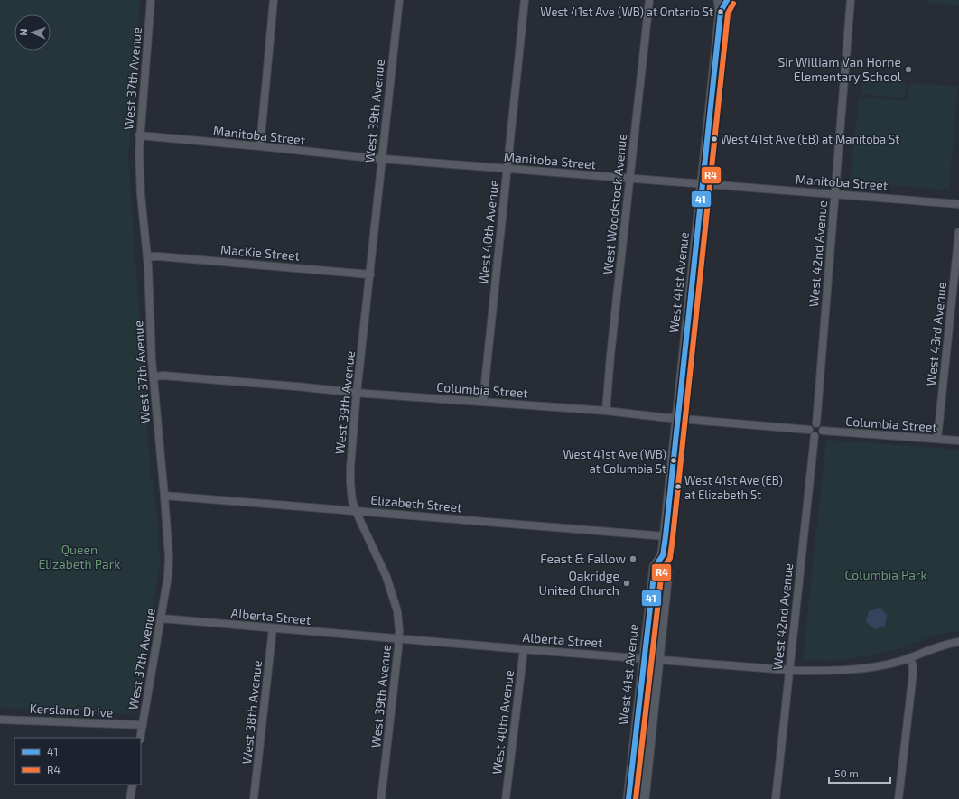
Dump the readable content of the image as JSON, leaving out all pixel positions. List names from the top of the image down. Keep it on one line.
{"streets":{"main road":["West 41st Avenue"],"street":["West 37th Avenue","West 39th Avenue","Manitoba Street","West Woodstock Avenue","West 40th Avenue","MacKie Street","West 42nd Avenue","West 43rd Avenue","Columbia Street","Elizabeth Street","Alberta Street","Kersland Drive","West 38th Avenue"]},"crossings":[["West 37th Avenue","Manitoba Street"],["West 37th Avenue","MacKie Street"],["West 37th Avenue","Columbia Street"],["West 37th Avenue","Elizabeth Street"],["West 37th Avenue","Alberta Street"],["West 37th Avenue","Kersland Drive"],["West 39th Avenue","Manitoba Street"],["West 39th Avenue","MacKie Street"],["West 39th Avenue","Columbia Street"],["West 39th Avenue","Elizabeth Street"],["West 39th Avenue","Alberta Street"],["Manitoba Street","West Woodstock Avenue"],["Manitoba Street","West 40th Avenue"],["Manitoba Street","West 42nd Avenue"],["Manitoba Street","West 41st Avenue"],["West Woodstock Avenue","Columbia Street"],["West 40th Avenue","Columbia Street"],["West 40th Avenue","Alberta Street"],["West 42nd Avenue","Columbia Street"],["West 42nd Avenue","Alberta Street"],["West 41st Avenue","Columbia Street"],["West 41st Avenue","Elizabeth Street"],["West 41st Avenue","Alberta Street"],["West 43rd Avenue","Columbia Street"],["Alberta Street","West 38th Avenue"]],"parks":["Queen Elizabeth Park","Columbia Park"],"places":["West 41st Ave (WB) at Ontario St","Sir William Van Horne Elementary School","West 41st Ave (EB) at Manitoba St","West 41st Ave (WB) at Columbia St","West 41st Ave (EB) at Elizabeth St","Feast & Fallow","Oakridge United Church"],"lines":["transit line 41","transit line R4"],"legend":["41","R4"],"scale_bar":"50 m","north":"left"}
